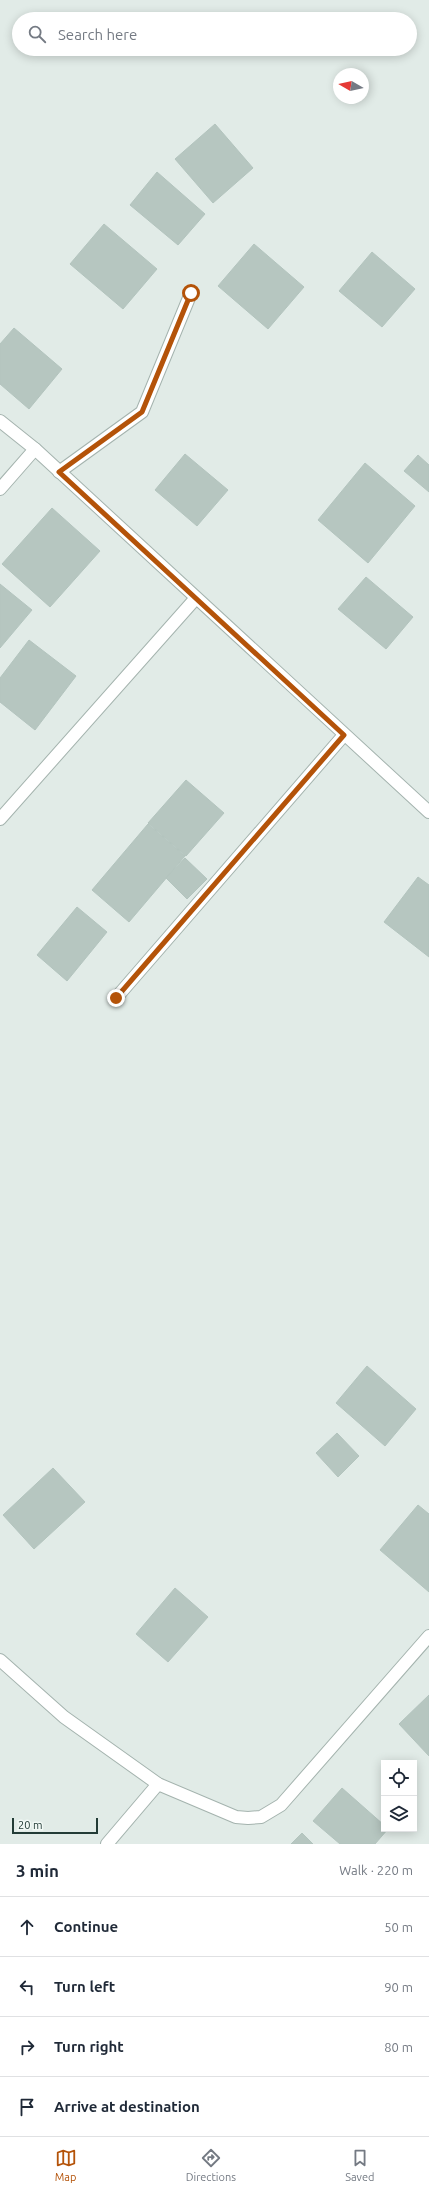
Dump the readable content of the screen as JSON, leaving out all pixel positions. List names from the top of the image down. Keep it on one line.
{"scale_bar":"20 m","north":"left","page":{"search":"Search here","scale":"20 m","heading":["3 min","Walk · 220 m"],"list":[["Continue","50 m"],["Turn left","90 m"],["Turn right","80 m"],"Arrive at destination"],"nav":["Map","Directions","Saved"]}}
